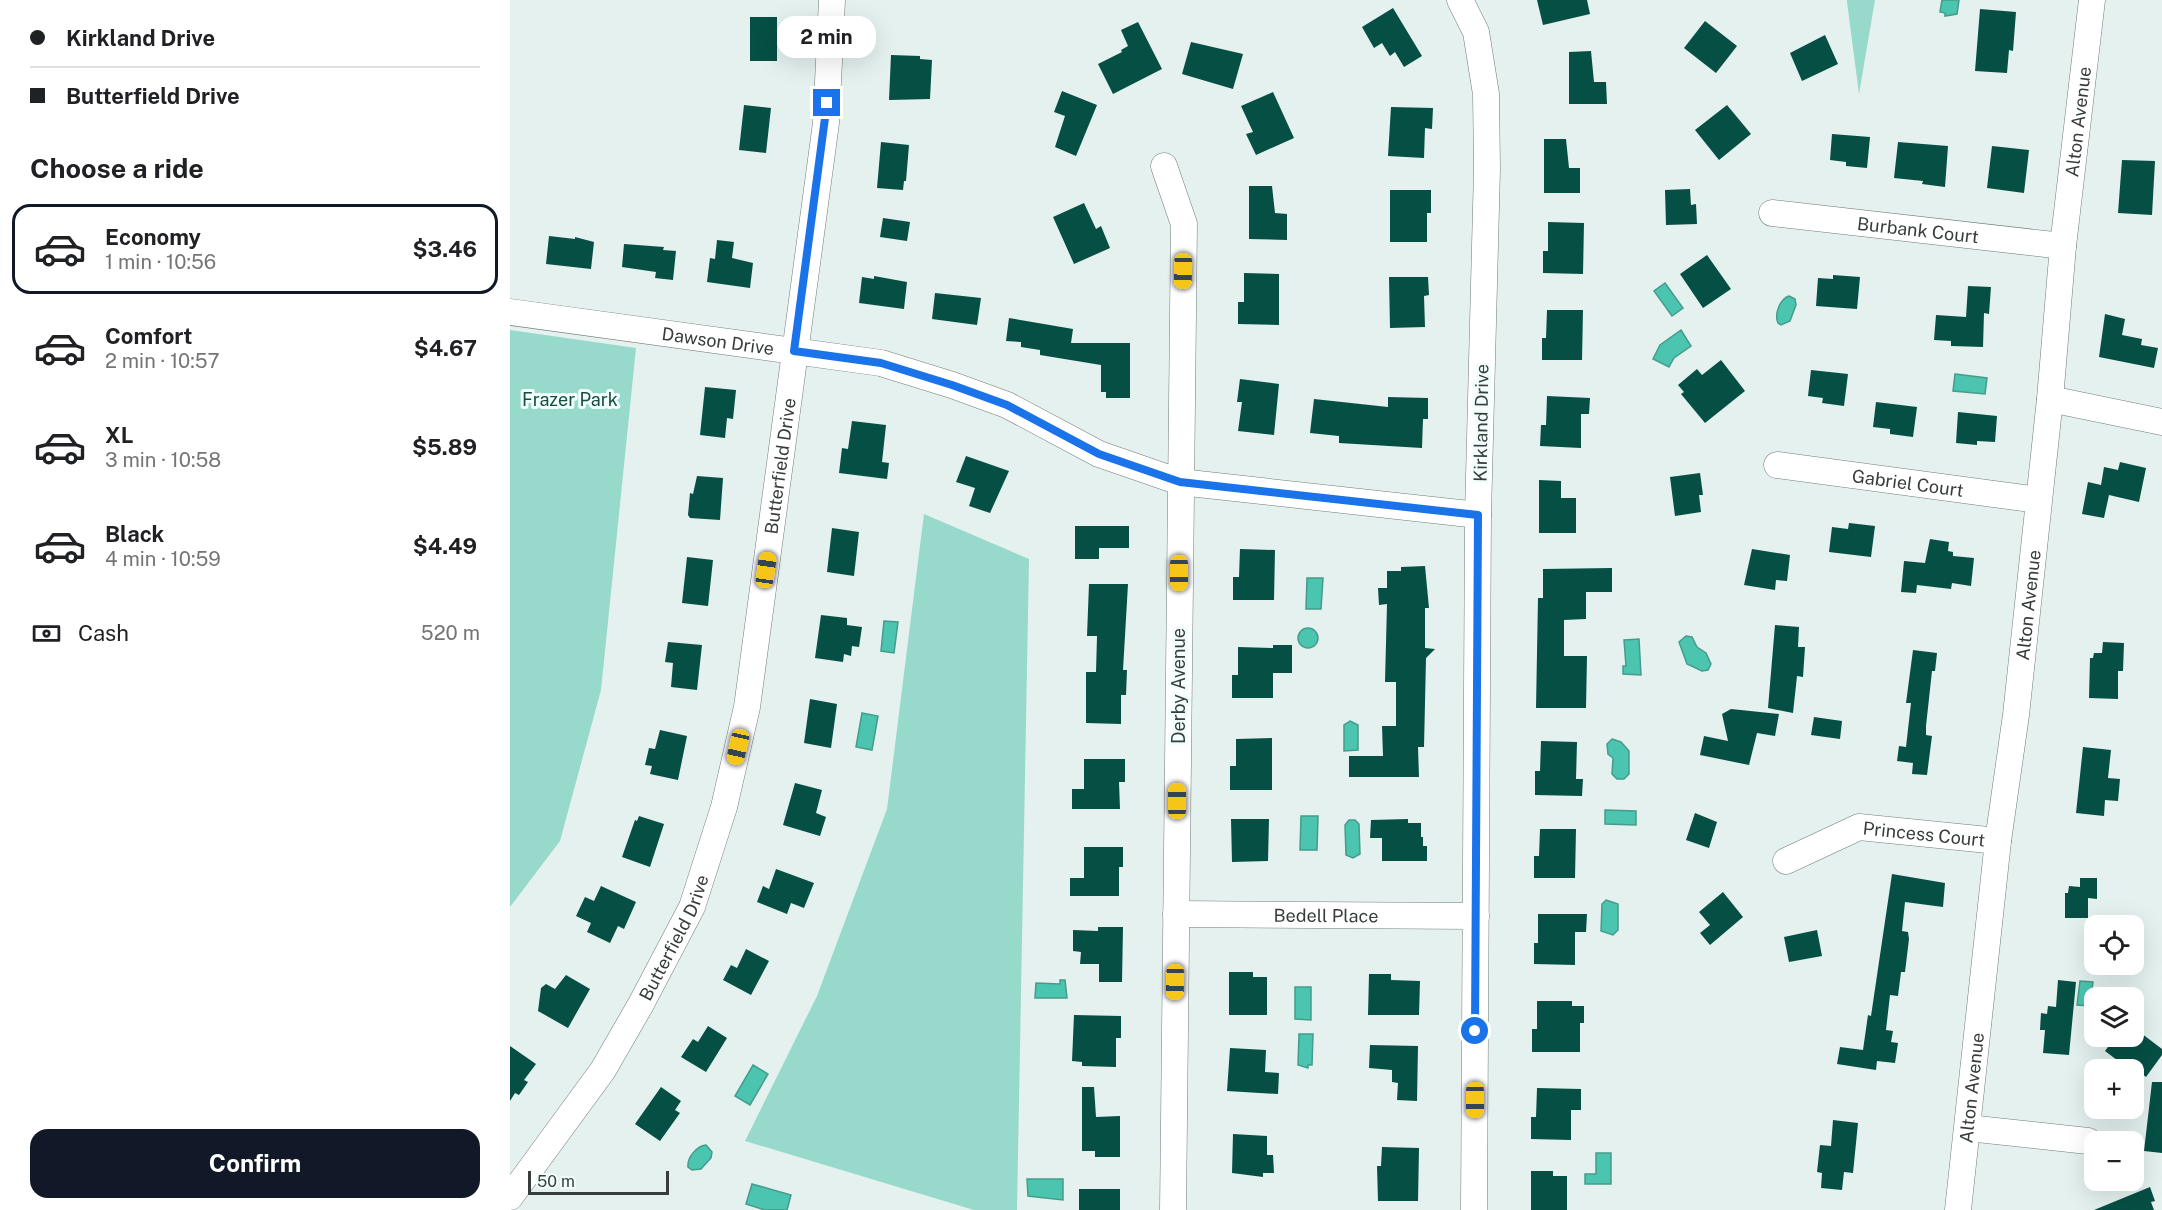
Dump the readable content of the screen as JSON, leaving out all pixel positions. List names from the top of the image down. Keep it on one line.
{"streets":{"street":["Alton Avenue","Burbank Court","Dawson Drive","Kirkland Drive","Butterfield Drive","Gabriel Court","Derby Avenue","Princess Court","Bedell Place"]},"crossings":[["Alton Avenue","Burbank Court"],["Alton Avenue","Gabriel Court"],["Alton Avenue","Princess Court"],["Dawson Drive","Kirkland Drive"],["Dawson Drive","Butterfield Drive"],["Dawson Drive","Derby Avenue"],["Kirkland Drive","Bedell Place"],["Derby Avenue","Bedell Place"]],"parks":["Frazer Park"],"scale_bar":"50 m","page":{"banner":["Kirkland Drive","Butterfield Drive"],"bubble":"2 min","heading":"Choose a ride","list":[{"name":"Economy","note":"1 min · 10:56","value":"$3.46"},{"name":"Comfort","note":"2 min · 10:57","value":"$4.67"},{"name":"XL","note":"3 min · 10:58","value":"$5.89"},{"name":"Black","note":"4 min · 10:59","value":"$4.49"}],"pay":["Cash","520 m"],"map_buttons":["+","−"],"buttons":"Confirm","scale":"50 m"}}
